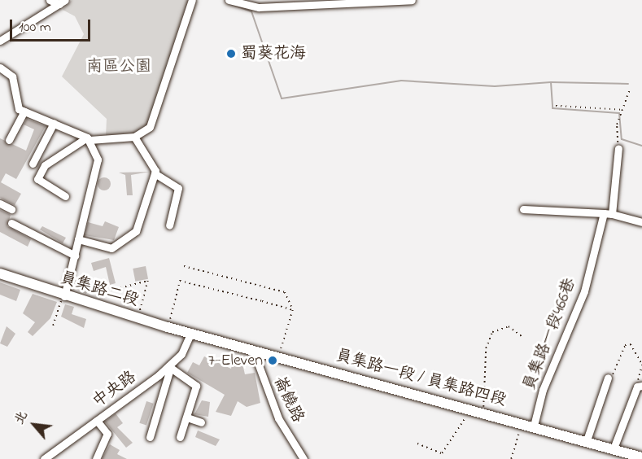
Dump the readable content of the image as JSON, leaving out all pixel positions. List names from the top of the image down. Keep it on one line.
{"streets":{"main road":["員集路二段","員集路一段 / 員集路四段"],"street":["員集路一段466巷","中央路","崙饒路"]},"crossings":[["員集路二段","員集路一段 / 員集路四段"],["員集路二段","中央路"],["員集路一段466巷","員集路一段 / 員集路四段"],["員集路一段 / 員集路四段","中央路"],["員集路一段 / 員集路四段","崙饒路"]],"parks":["南區公園"],"places":["蜀葵花海","7-Eleven"],"scale_bar":"100 m","north":"top left"}
